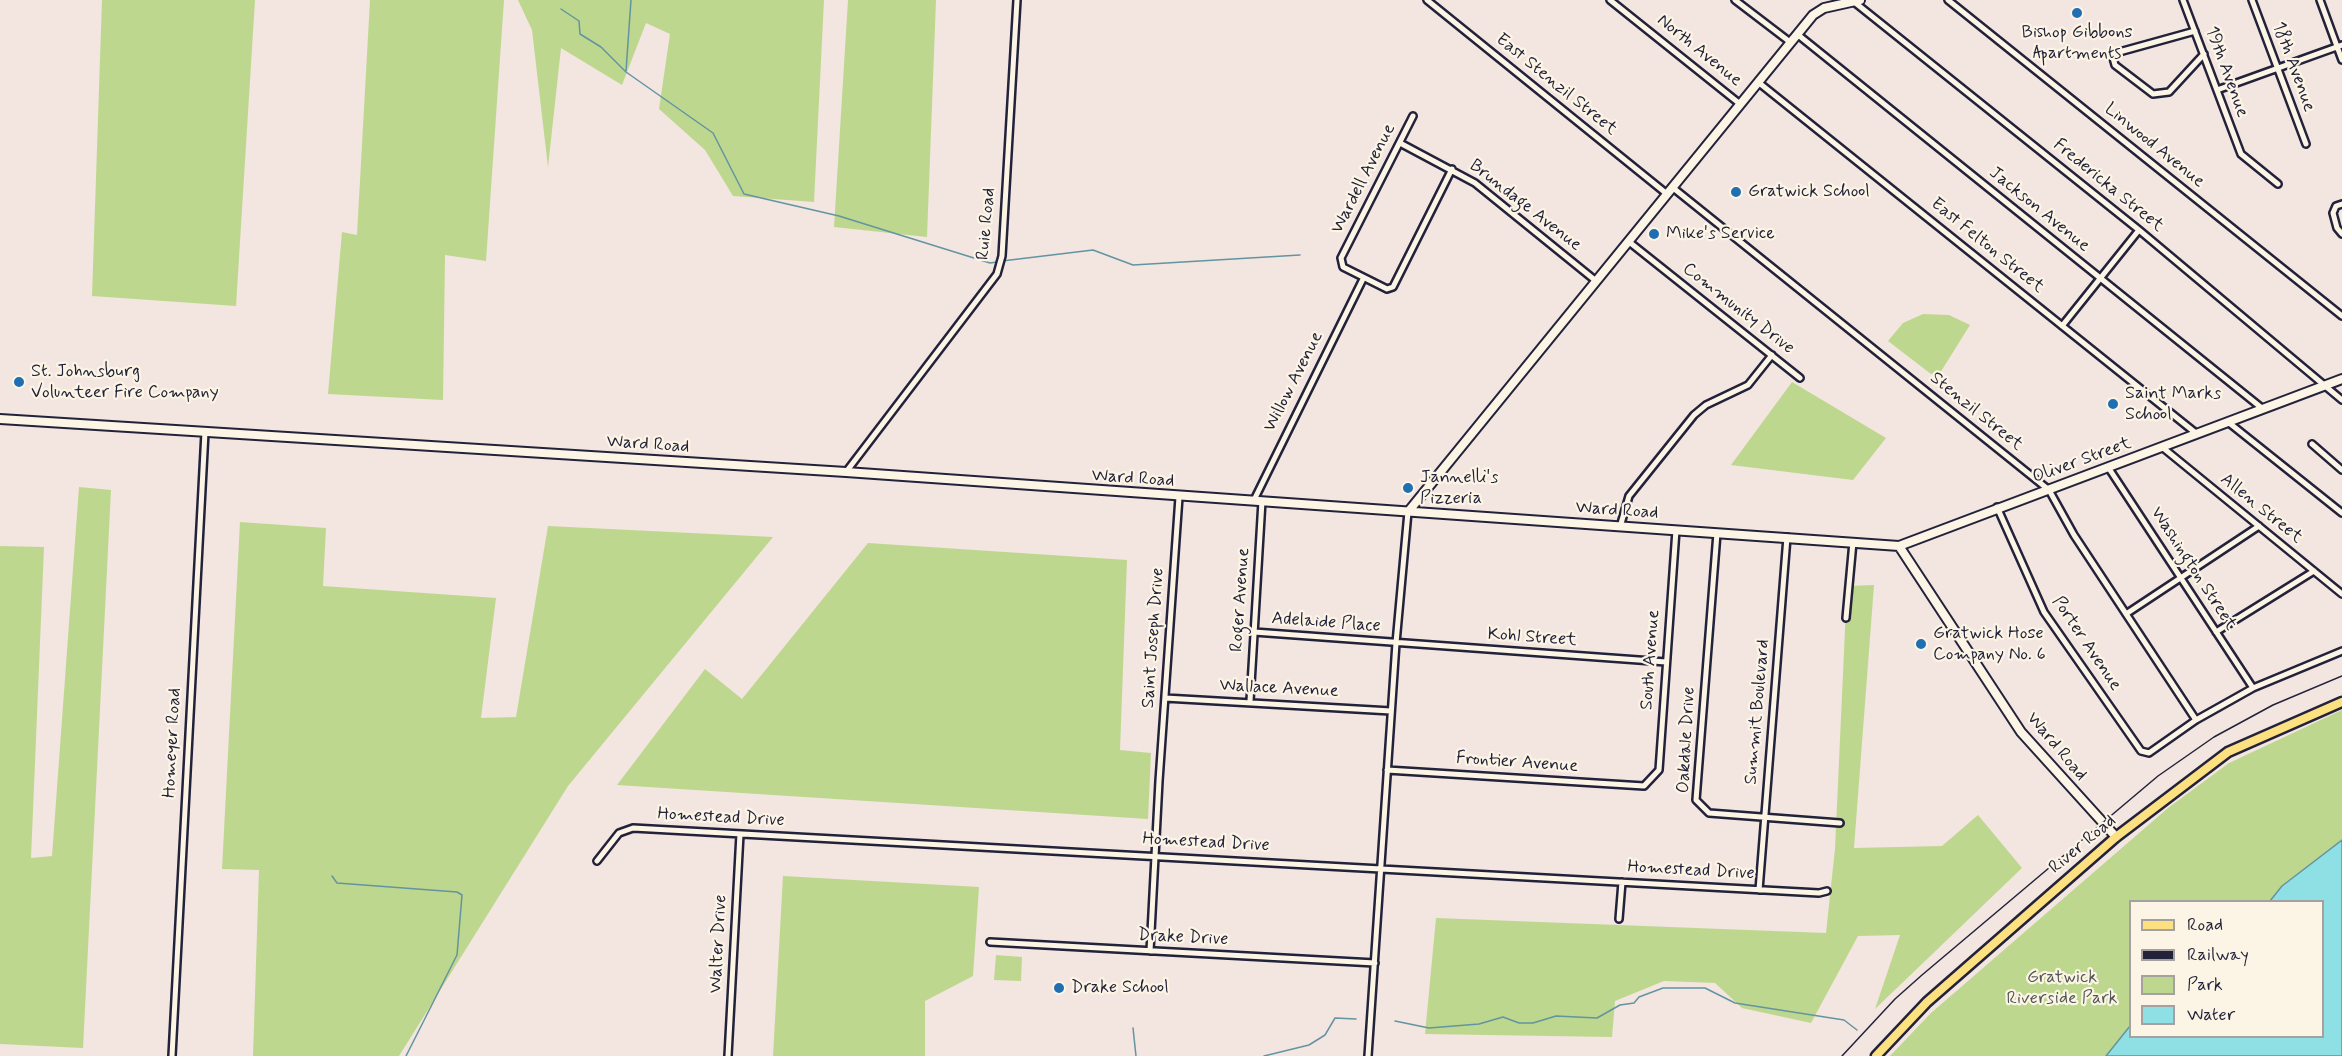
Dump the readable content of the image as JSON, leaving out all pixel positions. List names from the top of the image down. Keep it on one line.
{"streets":{"main road":["Ward Road","Oliver Street","River Road"],"street":["North Avenue","18th Avenue","19th Avenue","East Stenzil Street","Linwood Avenue","Wardell Avenue","Fredericka Street","Brundage Avenue","Jackson Avenue","Ruie Road","East Felton Street","Community Drive","Willow Avenue","Stenzil Street","Allen Street","Washington Street","Roger Avenue","Adelaide Place","Saint Joseph Drive","Kohl Street","Porter Avenue","South Avenue","Wallace Avenue","Summit Boulevard","Oakdale Drive","Homeyer Road","Frontier Avenue","Homestead Drive","Drake Drive","Walter Drive"]},"crossings":[["East Stenzil Street","Stenzil Street"],["Wardell Avenue","Brundage Avenue"],["Wardell Avenue","Willow Avenue"],["Fredericka Street","Oliver Street"],["Jackson Avenue","Oliver Street"],["Ruie Road","Ward Road"],["East Felton Street","Oliver Street"],["Willow Avenue","Ward Road"],["Willow Avenue","Roger Avenue"],["Stenzil Street","Oliver Street"],["Stenzil Street","Porter Avenue"],["Ward Road","Oliver Street"],["Ward Road","Roger Avenue"],["Ward Road","Saint Joseph Drive"],["Ward Road","South Avenue"],["Ward Road","Summit Boulevard"],["Ward Road","Oakdale Drive"],["Ward Road","Homeyer Road"],["Ward Road","River Road"],["Oliver Street","Allen Street"],["Oliver Street","Washington Street"],["Oliver Street","Porter Avenue"],["Roger Avenue","Adelaide Place"],["Roger Avenue","Wallace Avenue"],["Adelaide Place","Kohl Street"],["Saint Joseph Drive","Wallace Avenue"],["Saint Joseph Drive","Homestead Drive"],["Saint Joseph Drive","Drake Drive"],["Kohl Street","South Avenue"],["South Avenue","Frontier Avenue"],["Summit Boulevard","Oakdale Drive"],["Summit Boulevard","Homestead Drive"],["Homestead Drive","Walter Drive"]],"parks":["Gratwick Riverside Park"],"places":["Bishop Gibbons Apartments","Gratwick School","Mike's Service","St. Johnsburg Volunteer Fire Company","Saint Marks School","Jannelli's Pizzeria","Gratwick Hose Company No. 6","Drake School"],"legend":["Road","Railway","Park","Water"]}
